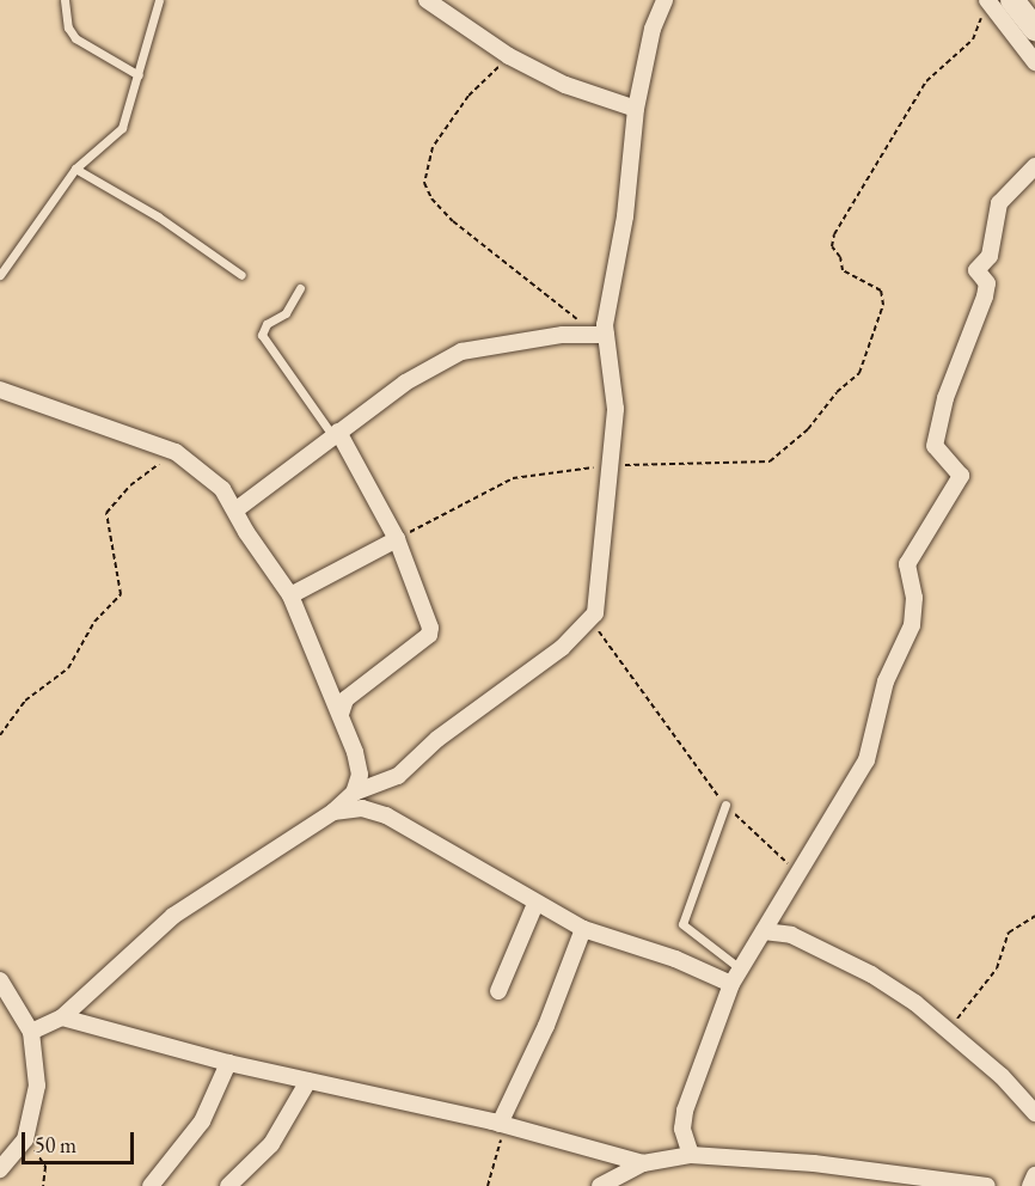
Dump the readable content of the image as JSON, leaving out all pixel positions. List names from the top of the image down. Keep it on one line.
{"scale_bar":"50 m"}
